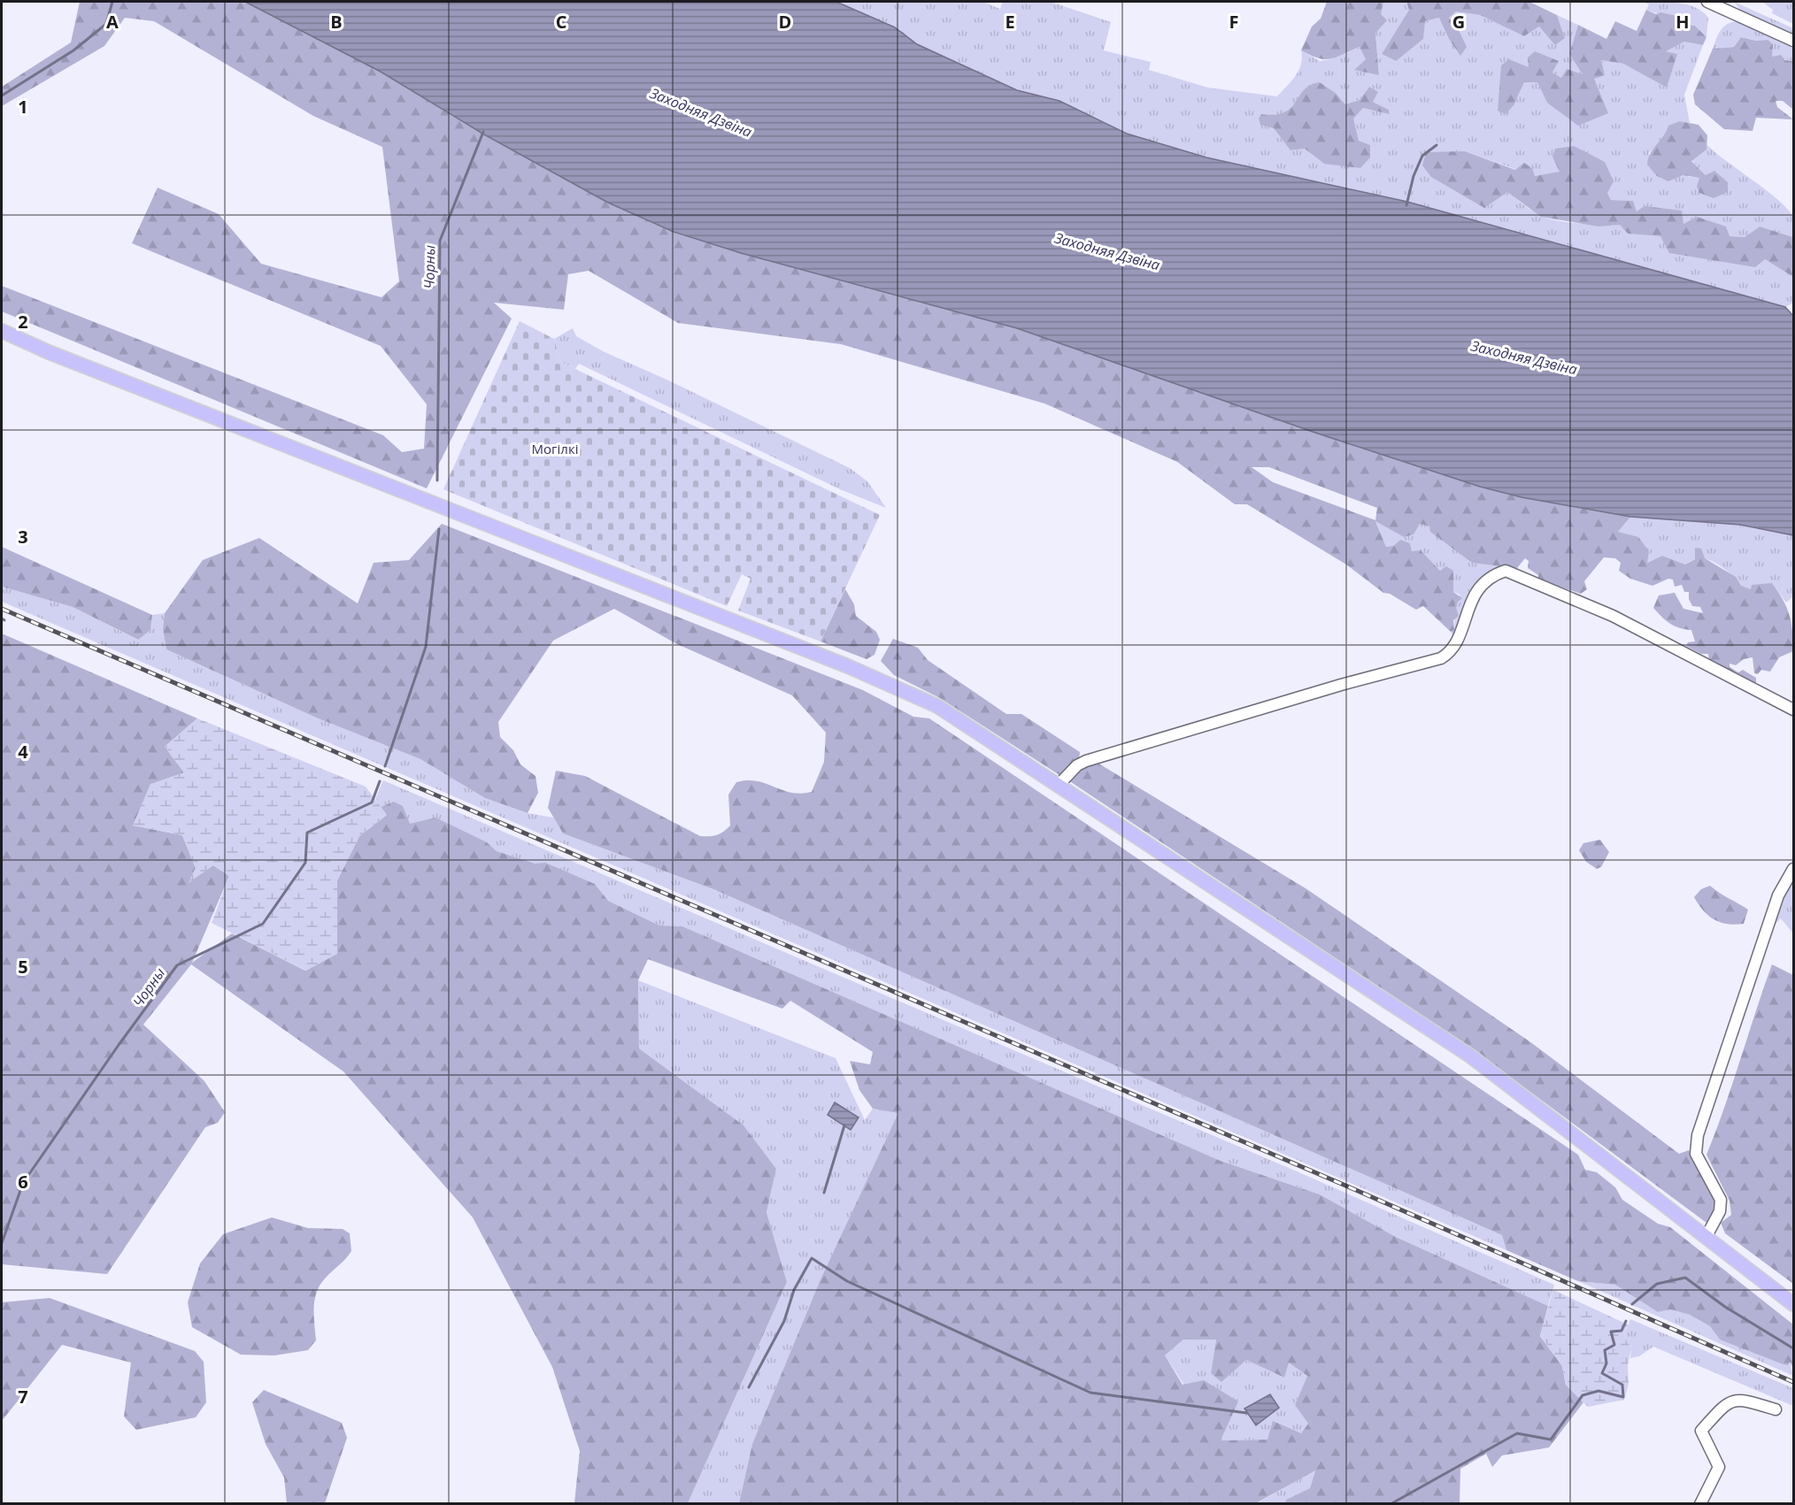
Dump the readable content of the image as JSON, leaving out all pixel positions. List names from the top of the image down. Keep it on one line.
{"water":["Заходняя Дзвіна","Чорны"],"parks":["Могілкі"],"grid":{"columns":["A","B","C","D","E","F","G","H"],"rows":["1","2","3","4","5","6","7"]}}
